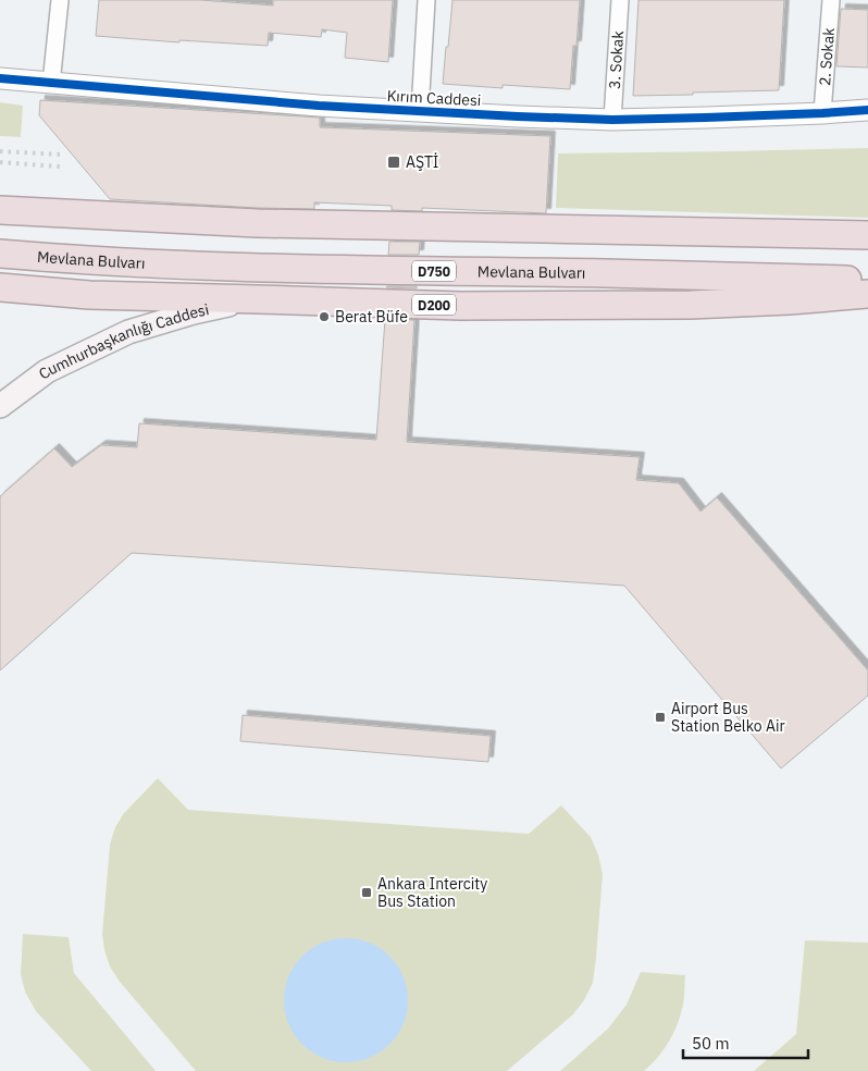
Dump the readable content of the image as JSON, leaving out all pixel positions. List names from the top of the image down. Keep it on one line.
{"streets":{"highway":["Mevlana Bulvarı","D750","D200"],"main road":["Cumhurbaşkanlığı Caddesi"],"street":["2. Sokak","3. Sokak","Kırım Caddesi"]},"crossings":[["2. Sokak","Kırım Caddesi"],["3. Sokak","Kırım Caddesi"],["D200","Cumhurbaşkanlığı Caddesi"]],"places":{"transit":["AŞTİ","Airport Bus Station Belko Air","Ankara Intercity Bus Station"],"other":["Berat Büfe"]},"scale_bar":"50 m"}
